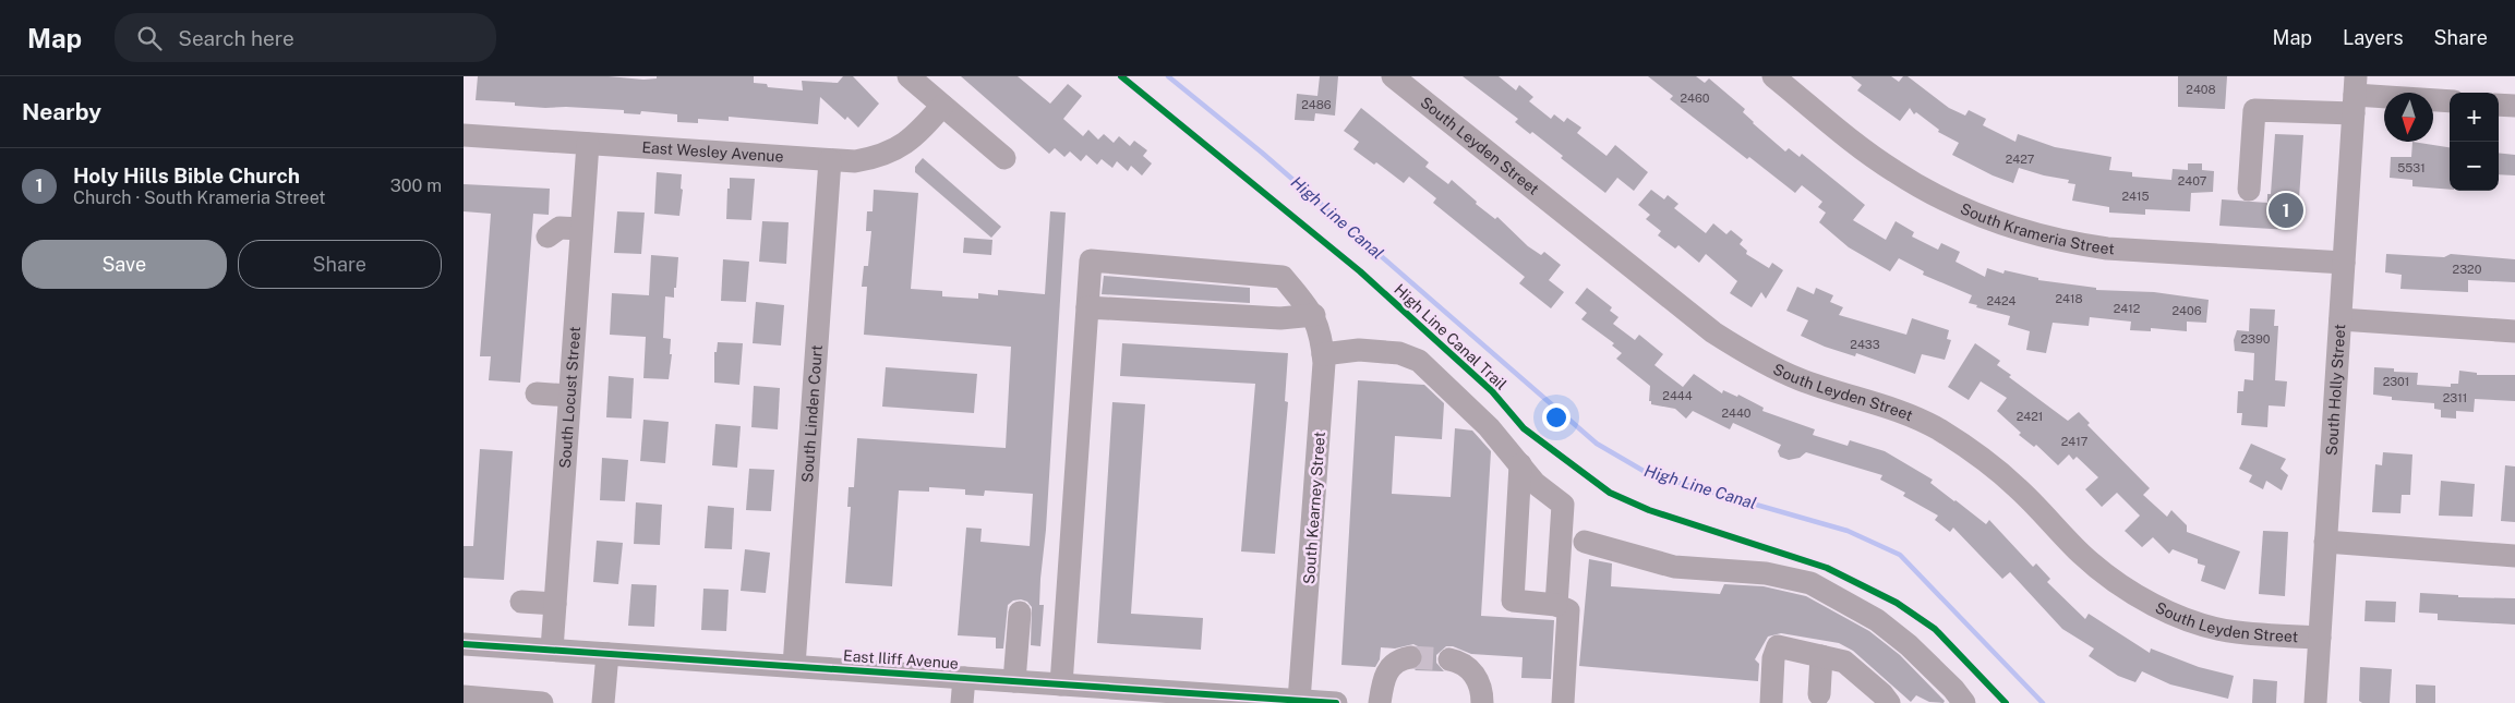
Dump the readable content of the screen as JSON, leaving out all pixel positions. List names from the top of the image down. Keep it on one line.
{"streets":{"street":["South Leyden Street","East Wesley Avenue","South Krameria Street","South Holly Street","South Locust Street","South Linden Court","South Kearney Street","East Iliff Avenue"],"cycle path":["High Line Canal Trail"]},"crossings":[["South Leyden Street","South Holly Street"],["East Wesley Avenue","South Locust Street"],["East Wesley Avenue","South Linden Court"],["South Krameria Street","South Holly Street"],["South Locust Street","East Iliff Avenue"],["South Linden Court","East Iliff Avenue"],["South Kearney Street","East Iliff Avenue"]],"water":["High Line Canal"],"house_numbers":["2408","2460","2486","2427","5531","2407","2415","2320","2418","2424","2412","2406","2390","2433","2301","2444","2311","2440","2421","2417"],"north":"bottom","page":{"header":"Map","search":"Search here","nav":["Map","Layers","Share"],"heading":"Nearby","map_buttons":["+","−"],"list":[{"mark":"1","name":"Holy Hills Bible Church","note":"Church · South Krameria Street","value":"300 m"}],"pins":"1","buttons":["Save","Share"]}}
